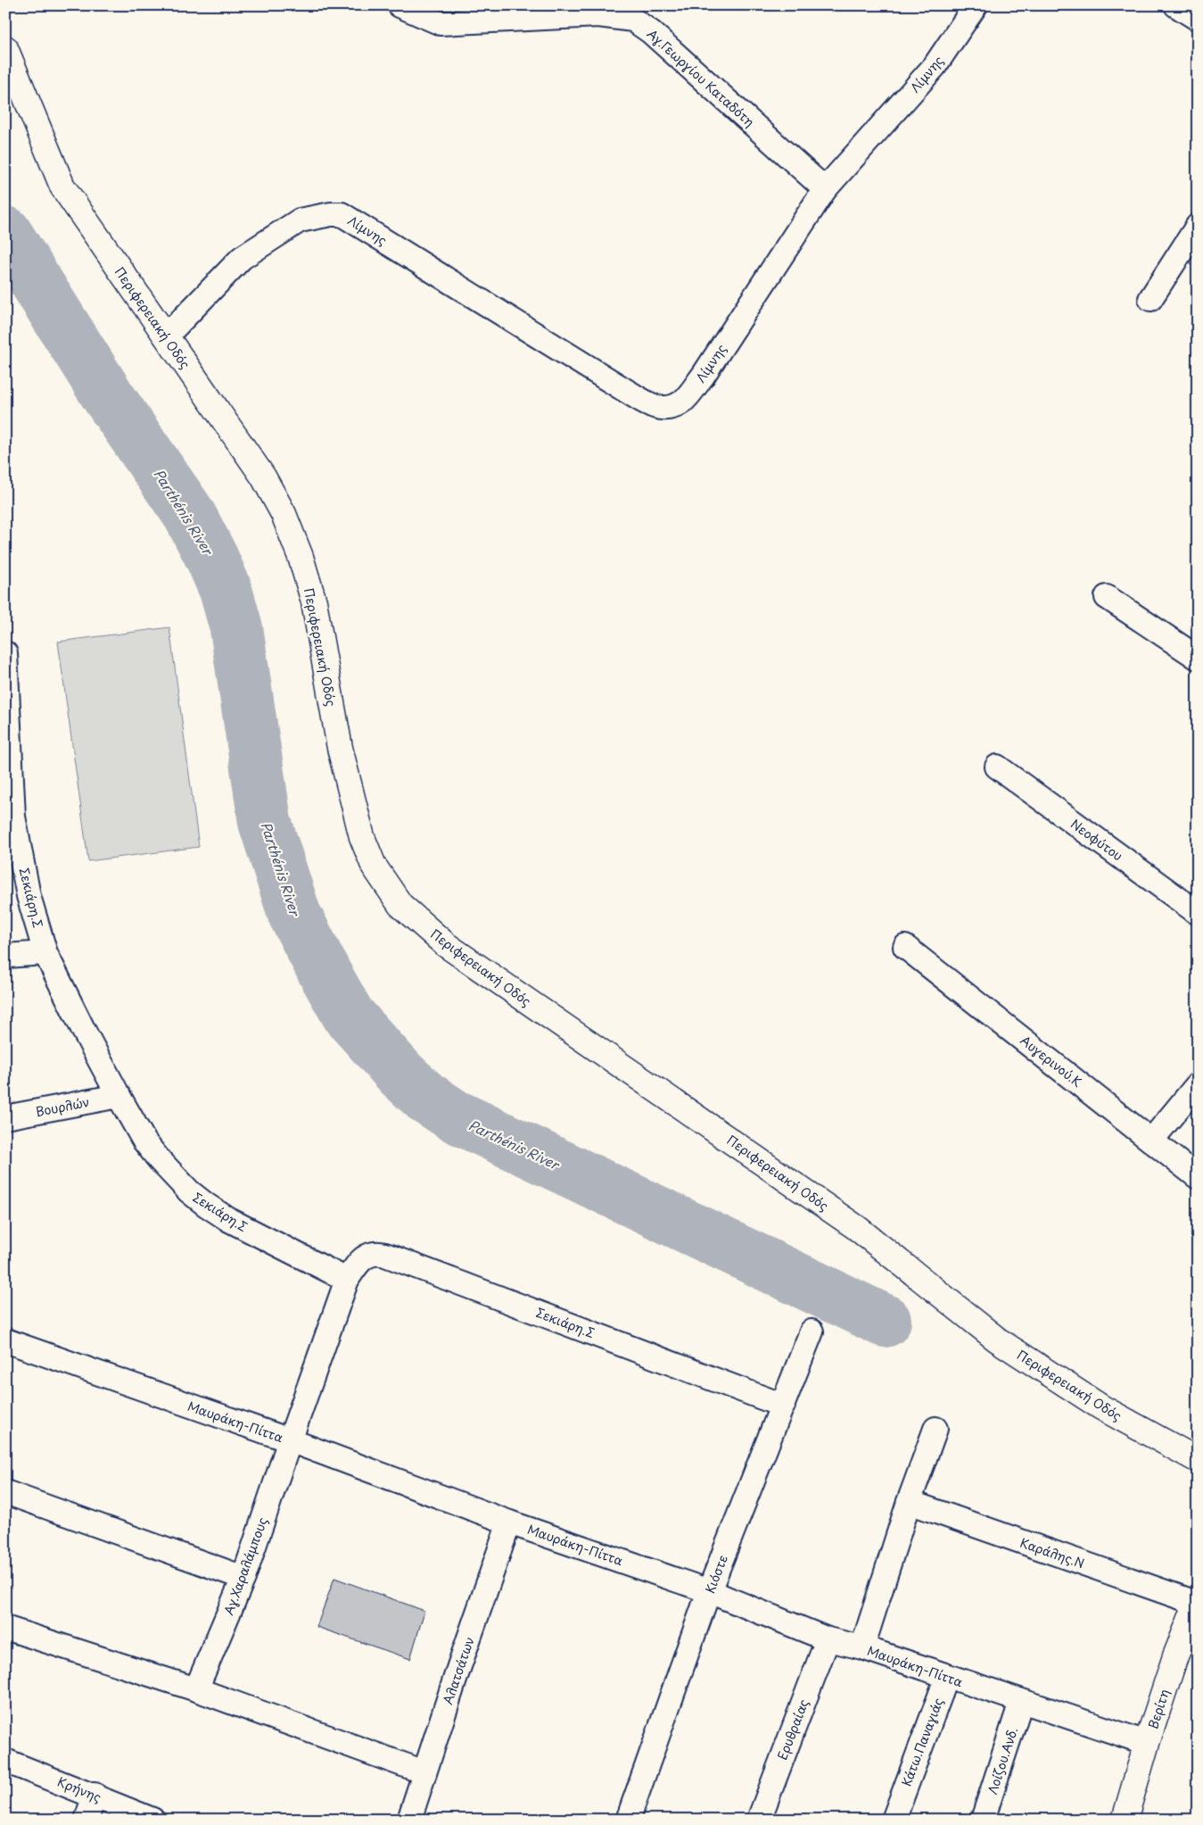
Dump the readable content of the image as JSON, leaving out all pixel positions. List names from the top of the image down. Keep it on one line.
{"streets":{"main road":["Περιφερειακή Οδός","Βερίτη"],"street":["Λίμνης","Αγ.Γεωργίου Καταδότη","Νεοφύτου","Σεκιάρη.Σ","Αυγερινού.Κ","Βουρλών","Μαυράκη-Πίττα","Καράλης.Ν","Αγ.Χαραλάμπους","Κιόστε","Αλατσάτων","Ερυθραίας","Κάτω.Παναγιάς","Λοίζου.Ανδ.","Κρήνης"]},"crossings":[["Λίμνης","Αγ.Γεωργίου Καταδότη"],["Λίμνης","Περιφερειακή Οδός"],["Σεκιάρη.Σ","Βουρλών"],["Σεκιάρη.Σ","Αγ.Χαραλάμπους"],["Σεκιάρη.Σ","Κιόστε"],["Μαυράκη-Πίττα","Αγ.Χαραλάμπους"],["Μαυράκη-Πίττα","Κιόστε"],["Μαυράκη-Πίττα","Αλατσάτων"],["Μαυράκη-Πίττα","Βερίτη"],["Μαυράκη-Πίττα","Ερυθραίας"],["Μαυράκη-Πίττα","Κάτω.Παναγιάς"],["Μαυράκη-Πίττα","Λοίζου.Ανδ."],["Καράλης.Ν","Βερίτη"]],"water":["Parthénis River"]}
